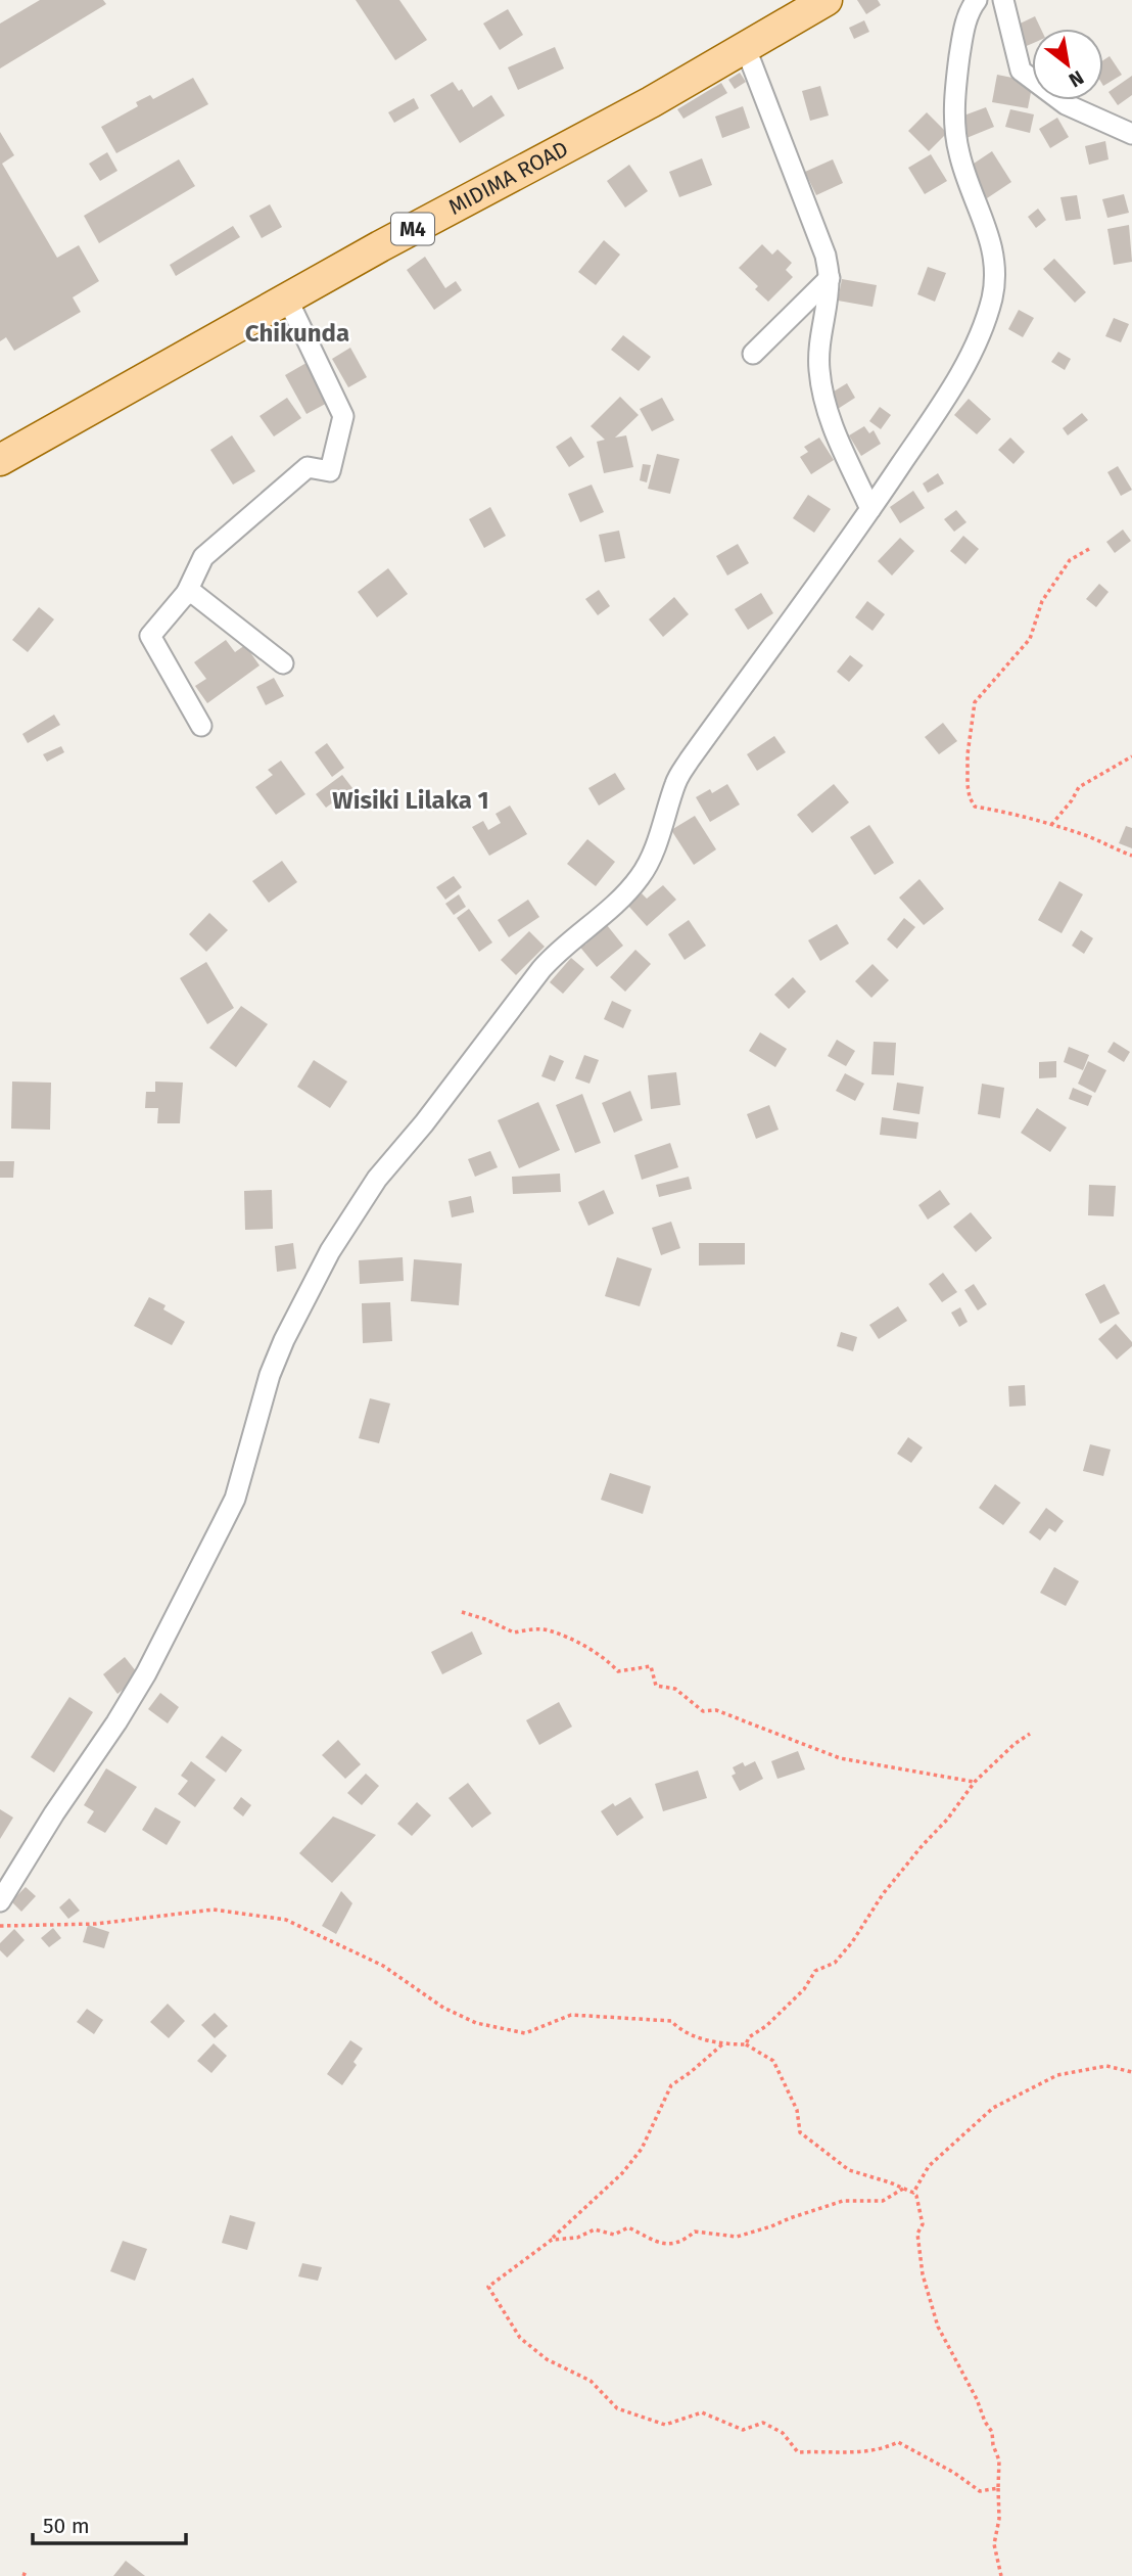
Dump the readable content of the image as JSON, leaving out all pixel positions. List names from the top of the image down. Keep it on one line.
{"streets":{"main road":["MIDIMA ROAD","M4"]},"districts":["Chikunda","Wisiki Lilaka 1"],"scale_bar":"50 m","north":"bottom right"}
